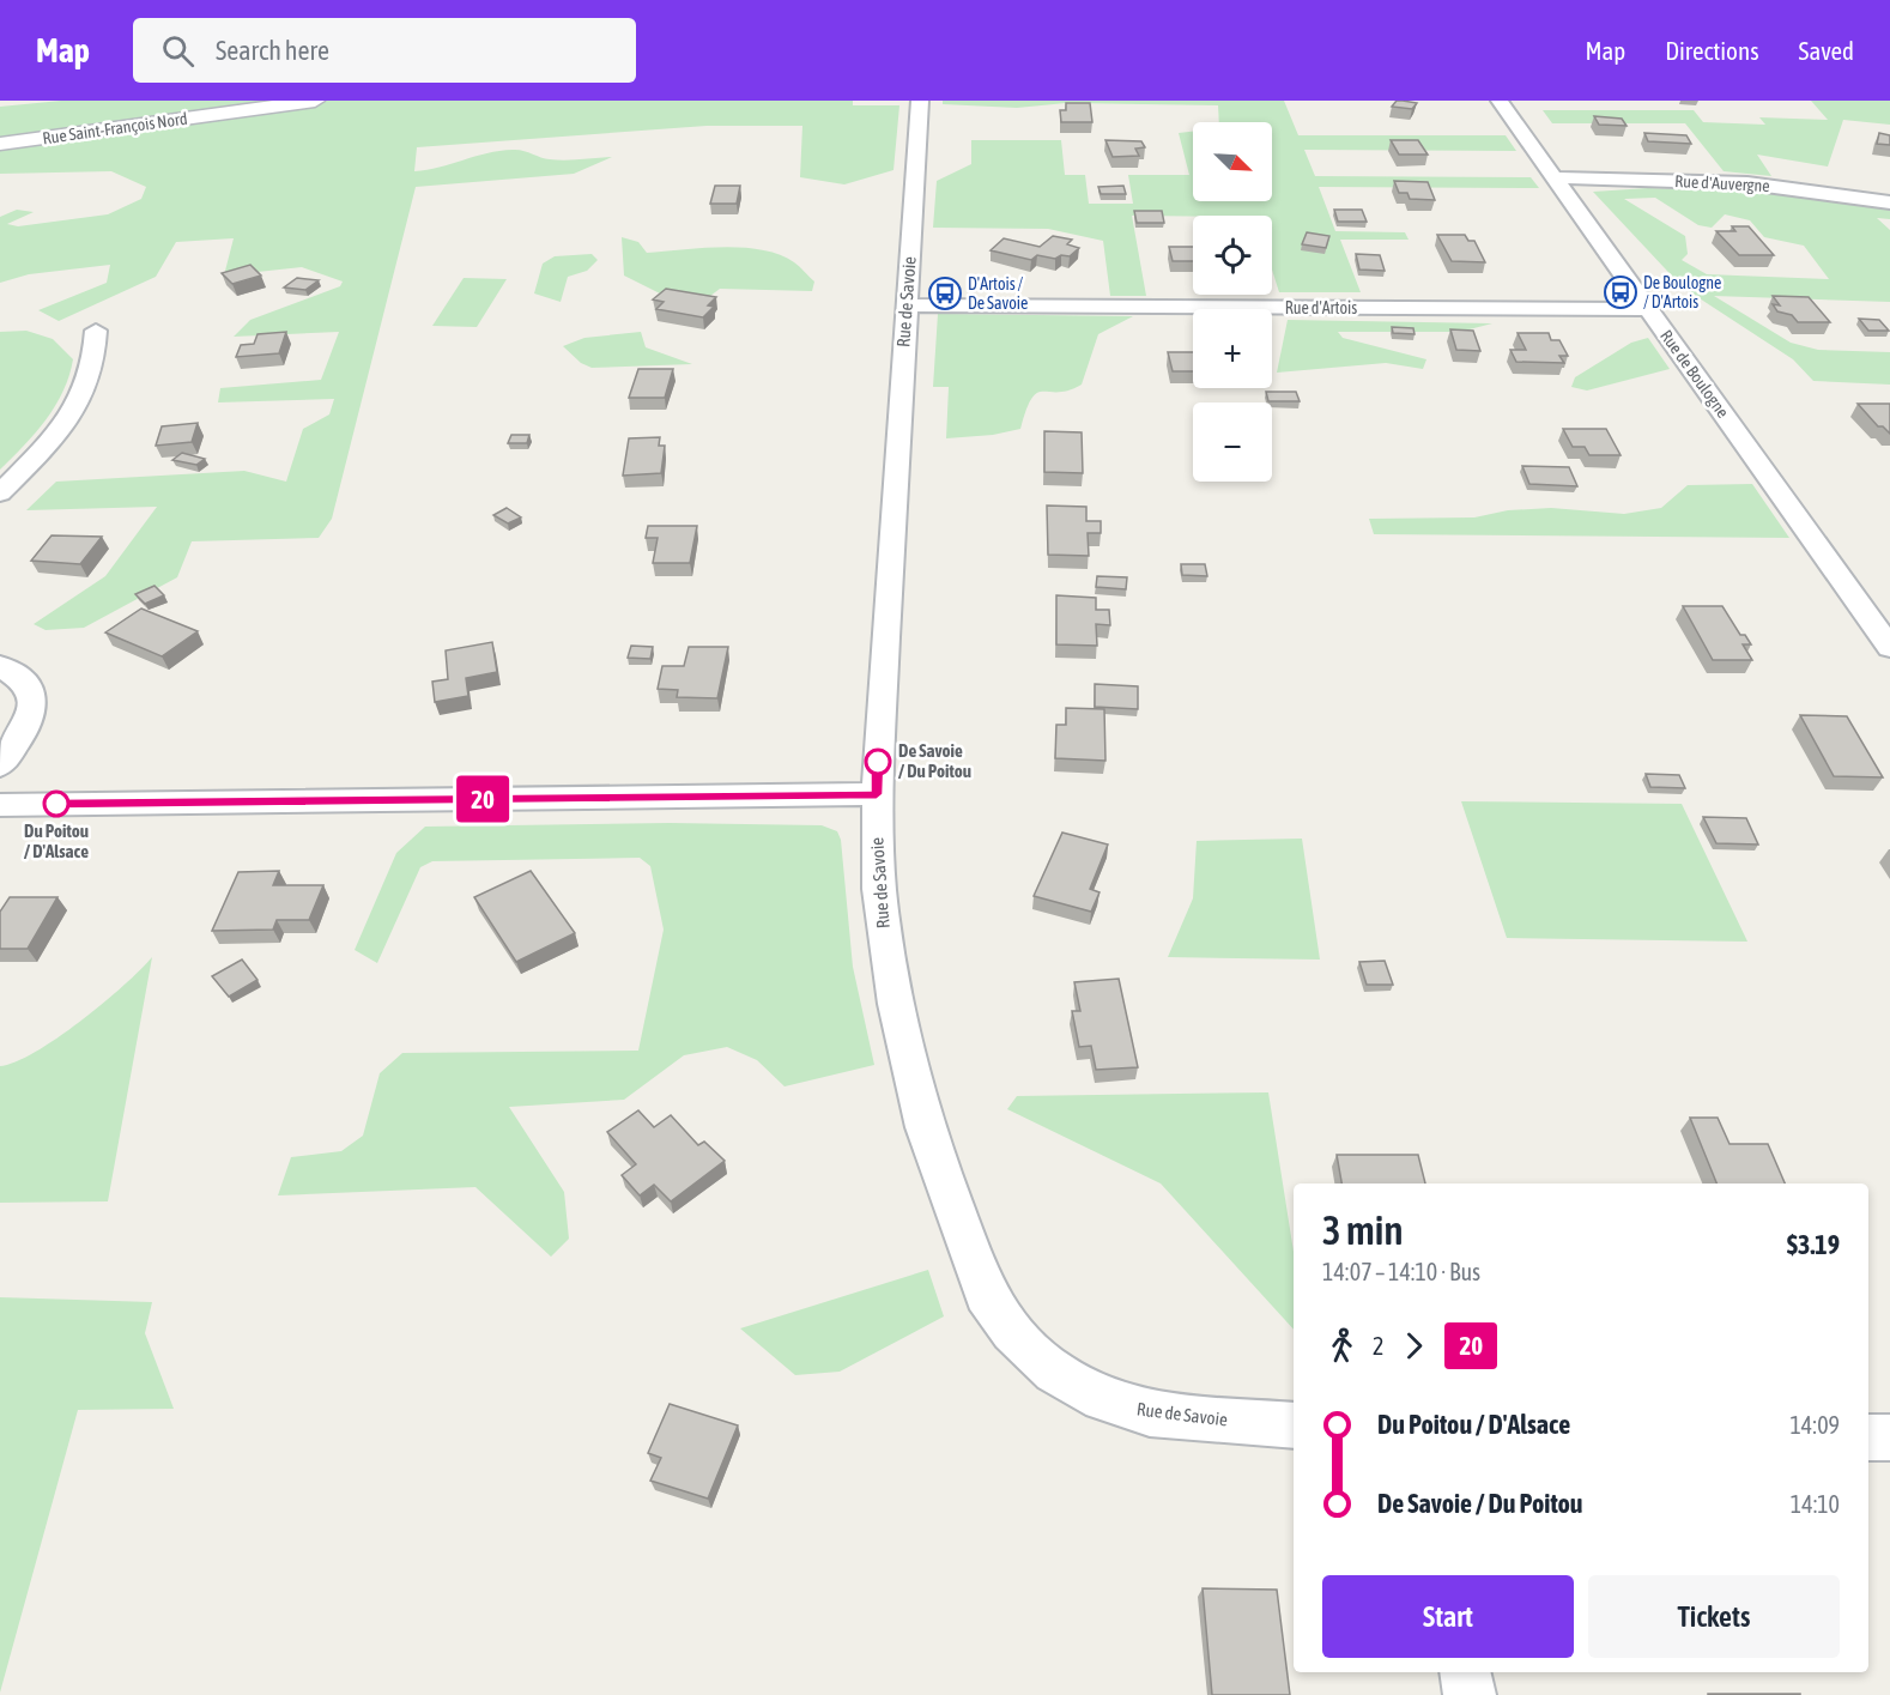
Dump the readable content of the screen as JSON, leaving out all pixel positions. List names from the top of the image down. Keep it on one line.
{"streets":{"street":["Rue Saint-François Nord","Rue d'Auvergne","Rue de Savoie","Rue d'Artois","Rue de Boulogne"]},"crossings":[["Rue d'Auvergne","Rue de Boulogne"],["Rue de Savoie","Rue d'Artois"],["Rue d'Artois","Rue de Boulogne"]],"places":{"bus stop":["De Boulogne / D'Artois","D'Artois / De Savoie"],"other":["De Savoie / Du Poitou","Du Poitou / D'Alsace"]},"lines":["bus line 20"],"north":"bottom right","page":{"header":"Map","search":"Search here","nav":["Map","Directions","Saved"],"on_map":"20","map_buttons":["+","−"],"heading":["3 min","14:07 – 14:10 · Bus","$3.19"],"legs":["2","20"],"list":[{"name":"Du Poitou / D'Alsace","value":"14:09"},{"name":"De Savoie / Du Poitou","value":"14:10"}],"buttons":["Start","Tickets"]}}
